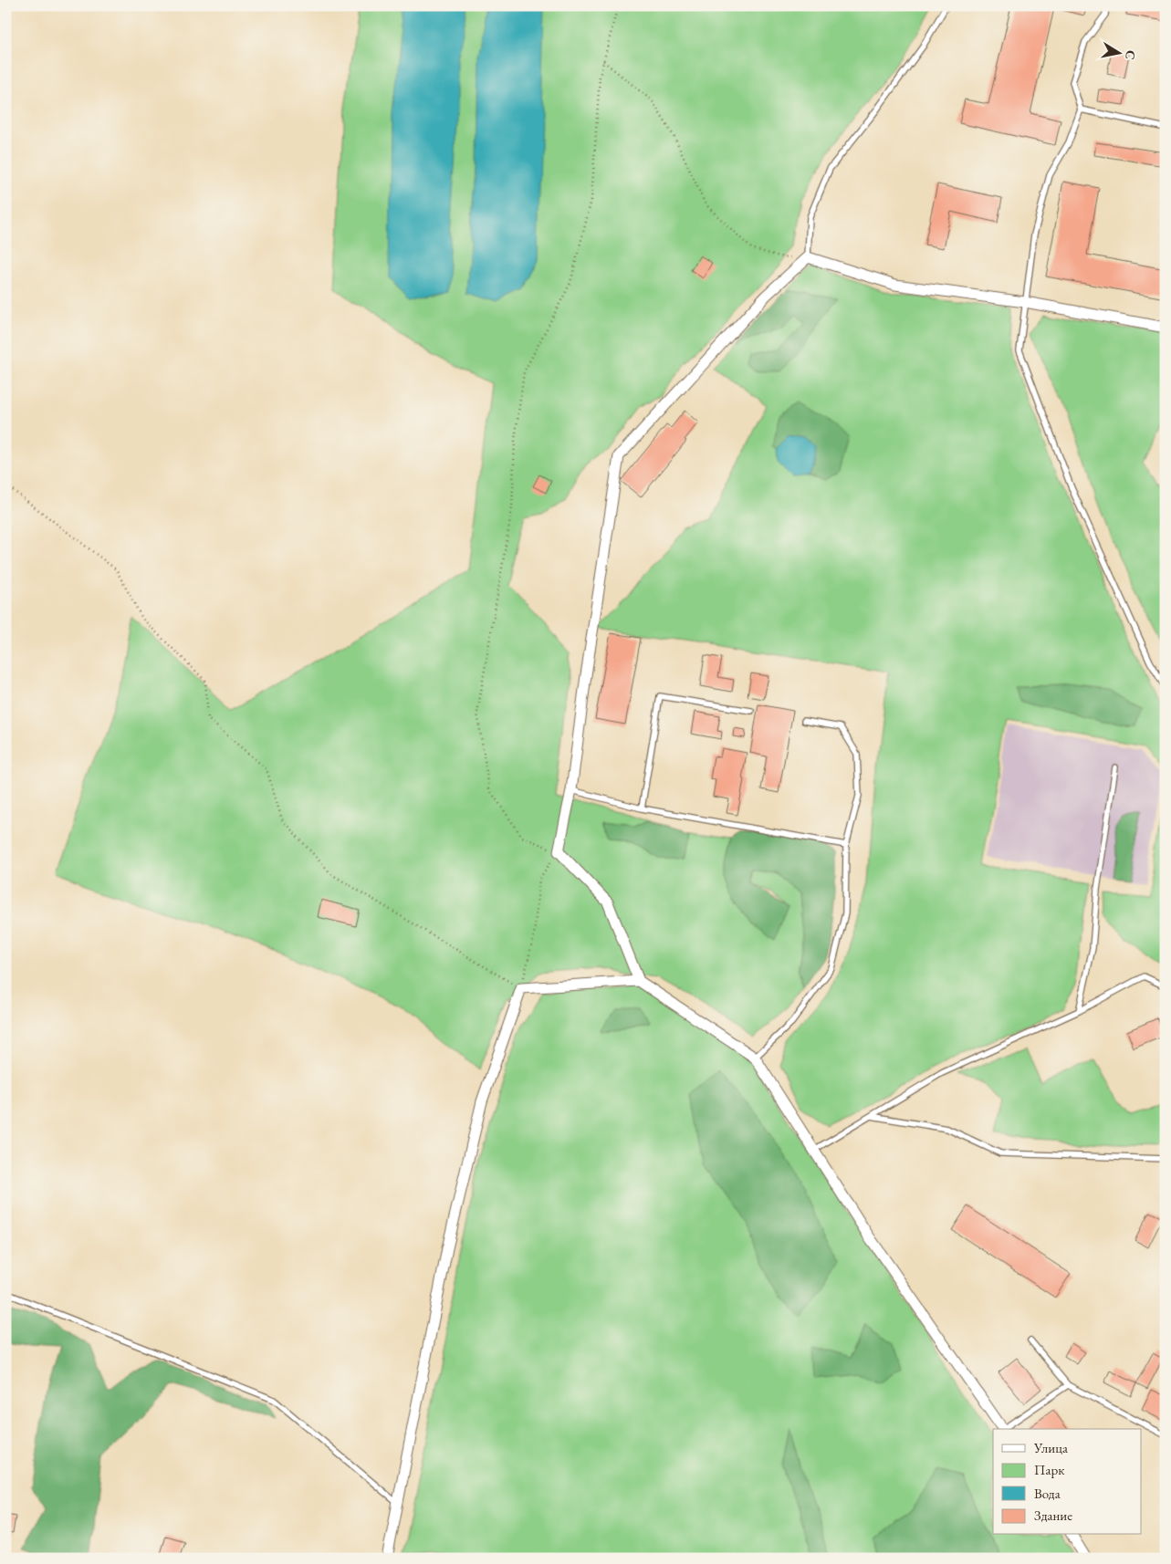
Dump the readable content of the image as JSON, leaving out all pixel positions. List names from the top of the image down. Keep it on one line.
{"legend":["Улица","Парк","Вода","Здание"],"north":"right"}
